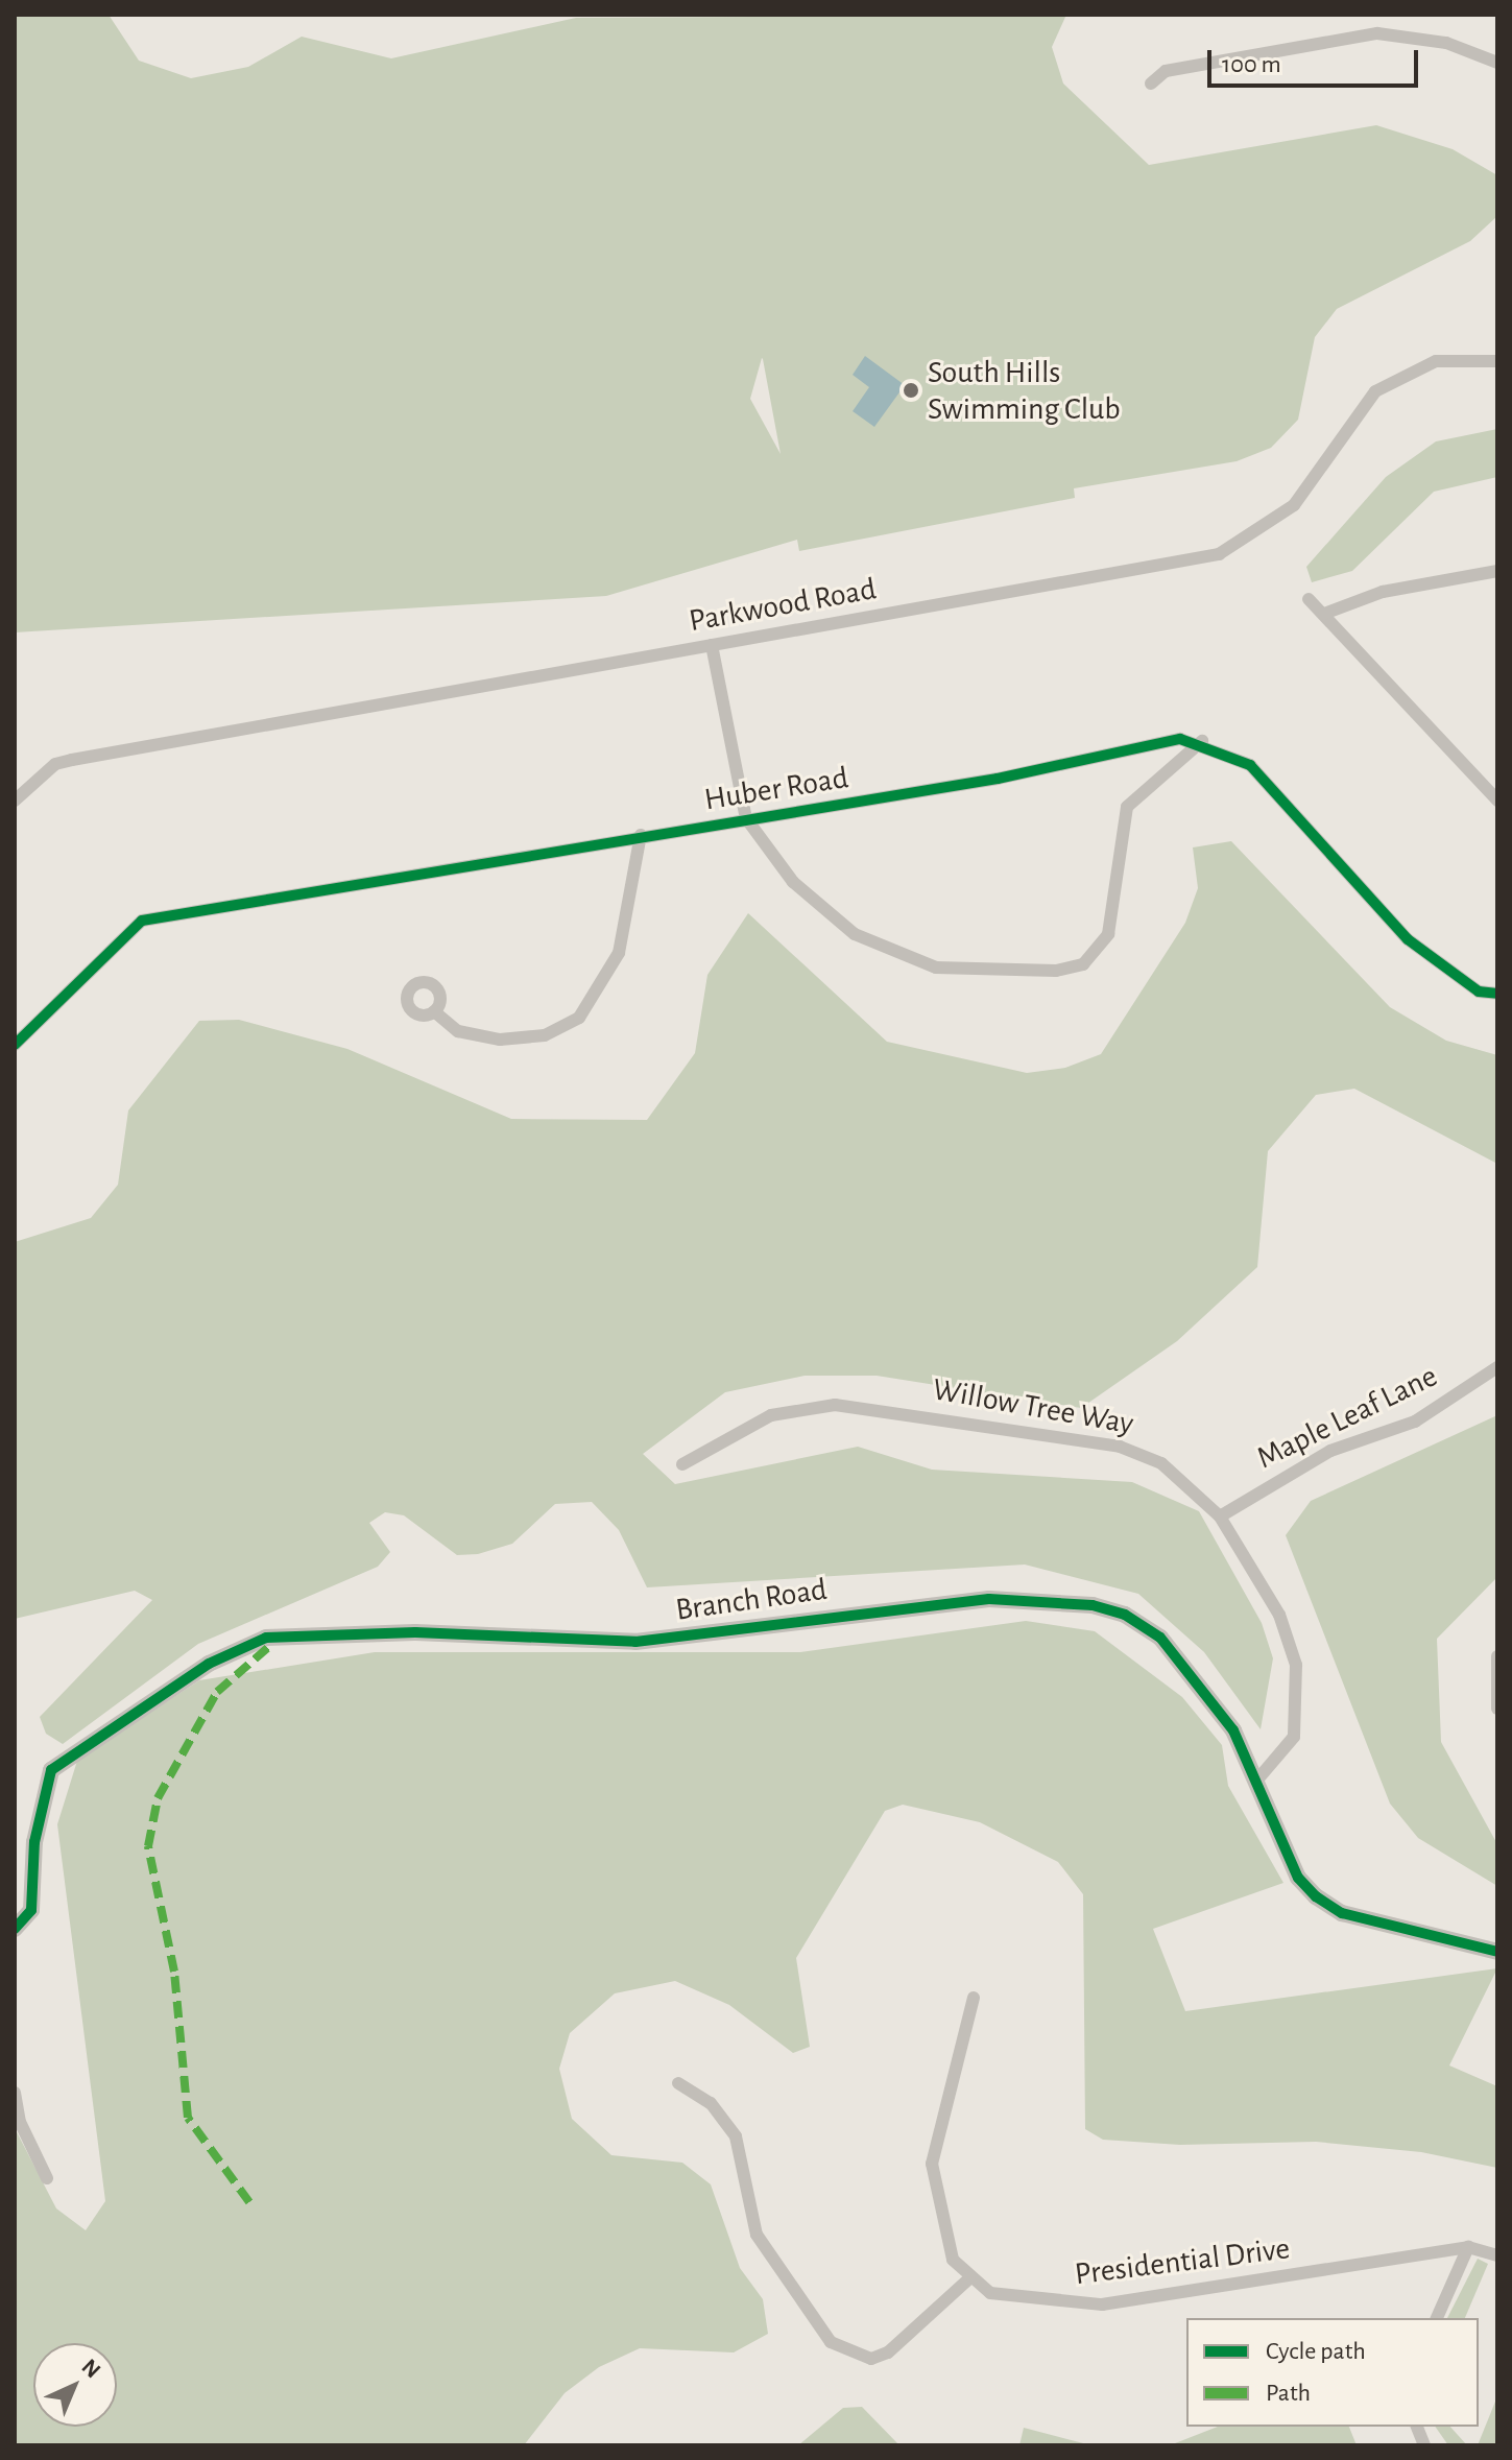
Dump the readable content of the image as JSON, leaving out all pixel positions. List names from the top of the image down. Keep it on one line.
{"streets":{"street":["Parkwood Road","Huber Road","Willow Tree Way","Maple Leaf Lane","Branch Road","Presidential Drive"]},"crossings":[["Willow Tree Way","Maple Leaf Lane"],["Willow Tree Way","Branch Road"]],"places":["South Hills Swimming Club"],"legend":["Cycle path","Path"],"scale_bar":"100 m","north":"top right"}
